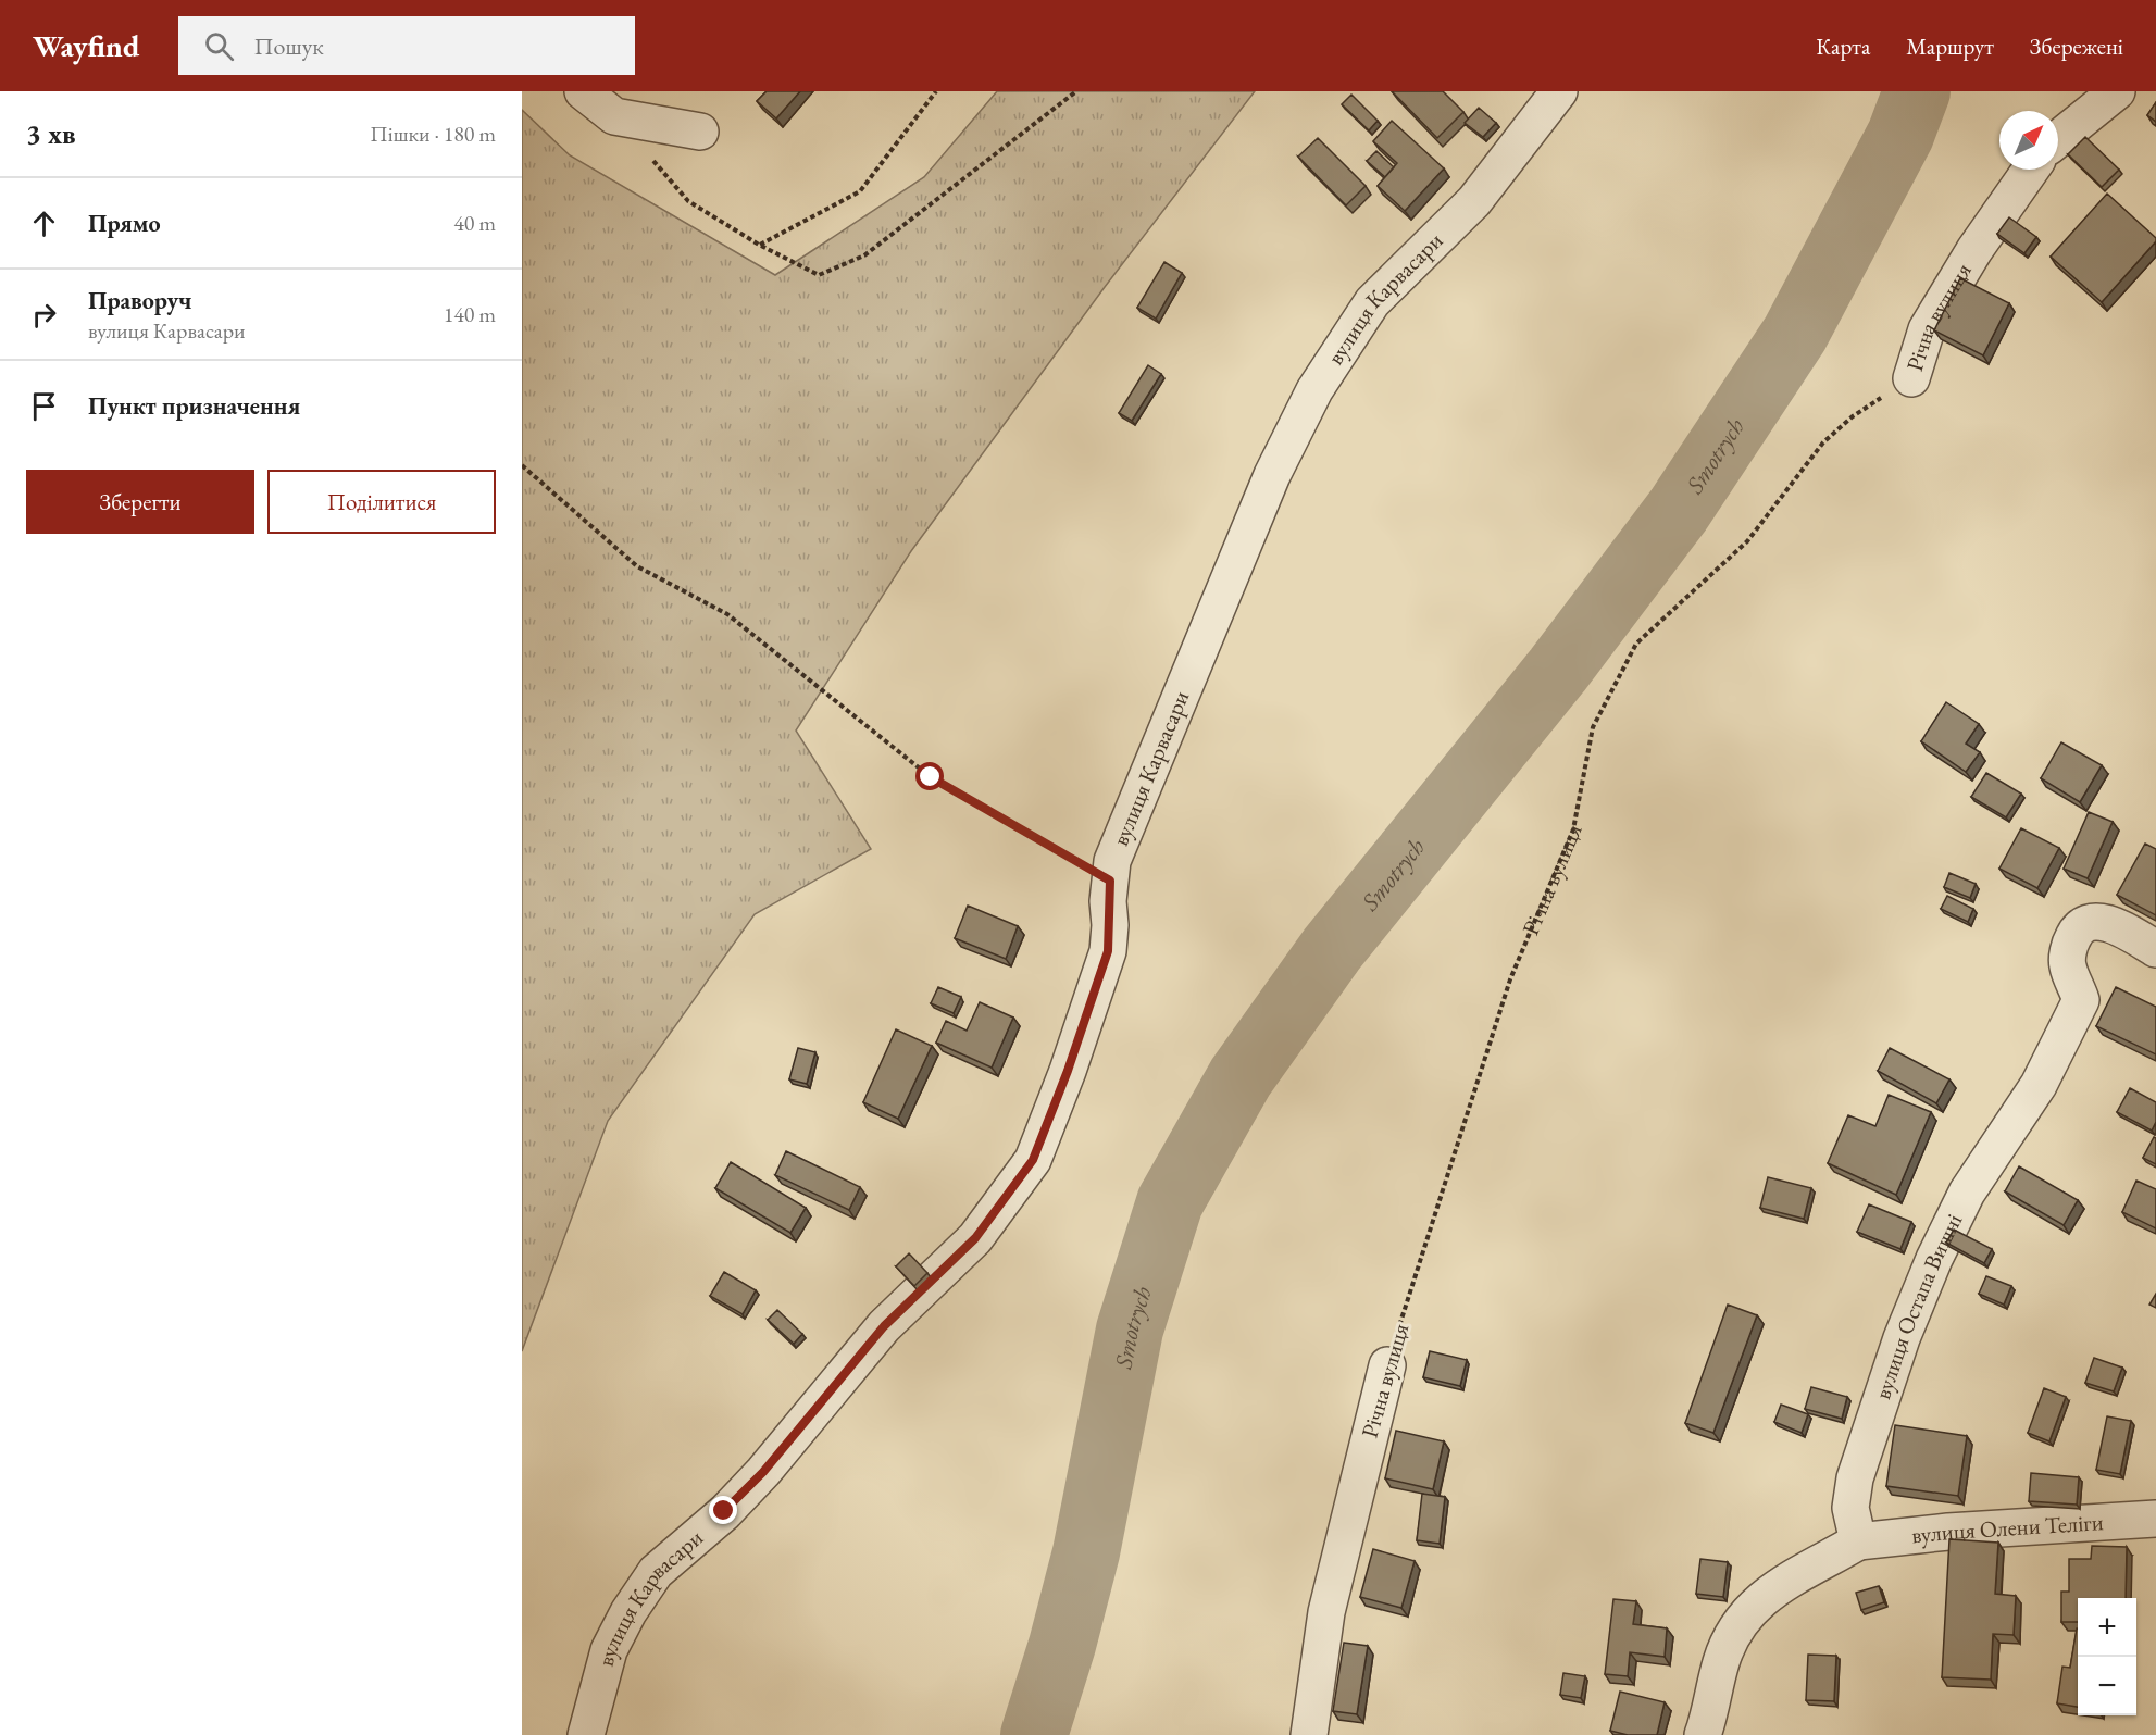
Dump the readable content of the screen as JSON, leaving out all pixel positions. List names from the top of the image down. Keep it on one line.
{"streets":{"street":["вулиця Карвасари","Річна вулиця","вулиця Остапа Вишні","вулиця Олени Теліги"]},"crossings":[["вулиця Остапа Вишні","вулиця Олени Теліги"]],"water":["Smotrych"],"north":"top right","page":{"header":"Wayfind","search":"Пошук","nav":["Карта","Маршрут","Збережені"],"heading":["3 хв","Пішки · 180 m"],"list":[["Прямо","40 m"],["Праворуч","вулиця Карвасари","140 m"],"Пункт призначення"],"buttons":["Зберегти","Поділитися"],"map_buttons":["+","−"]}}
